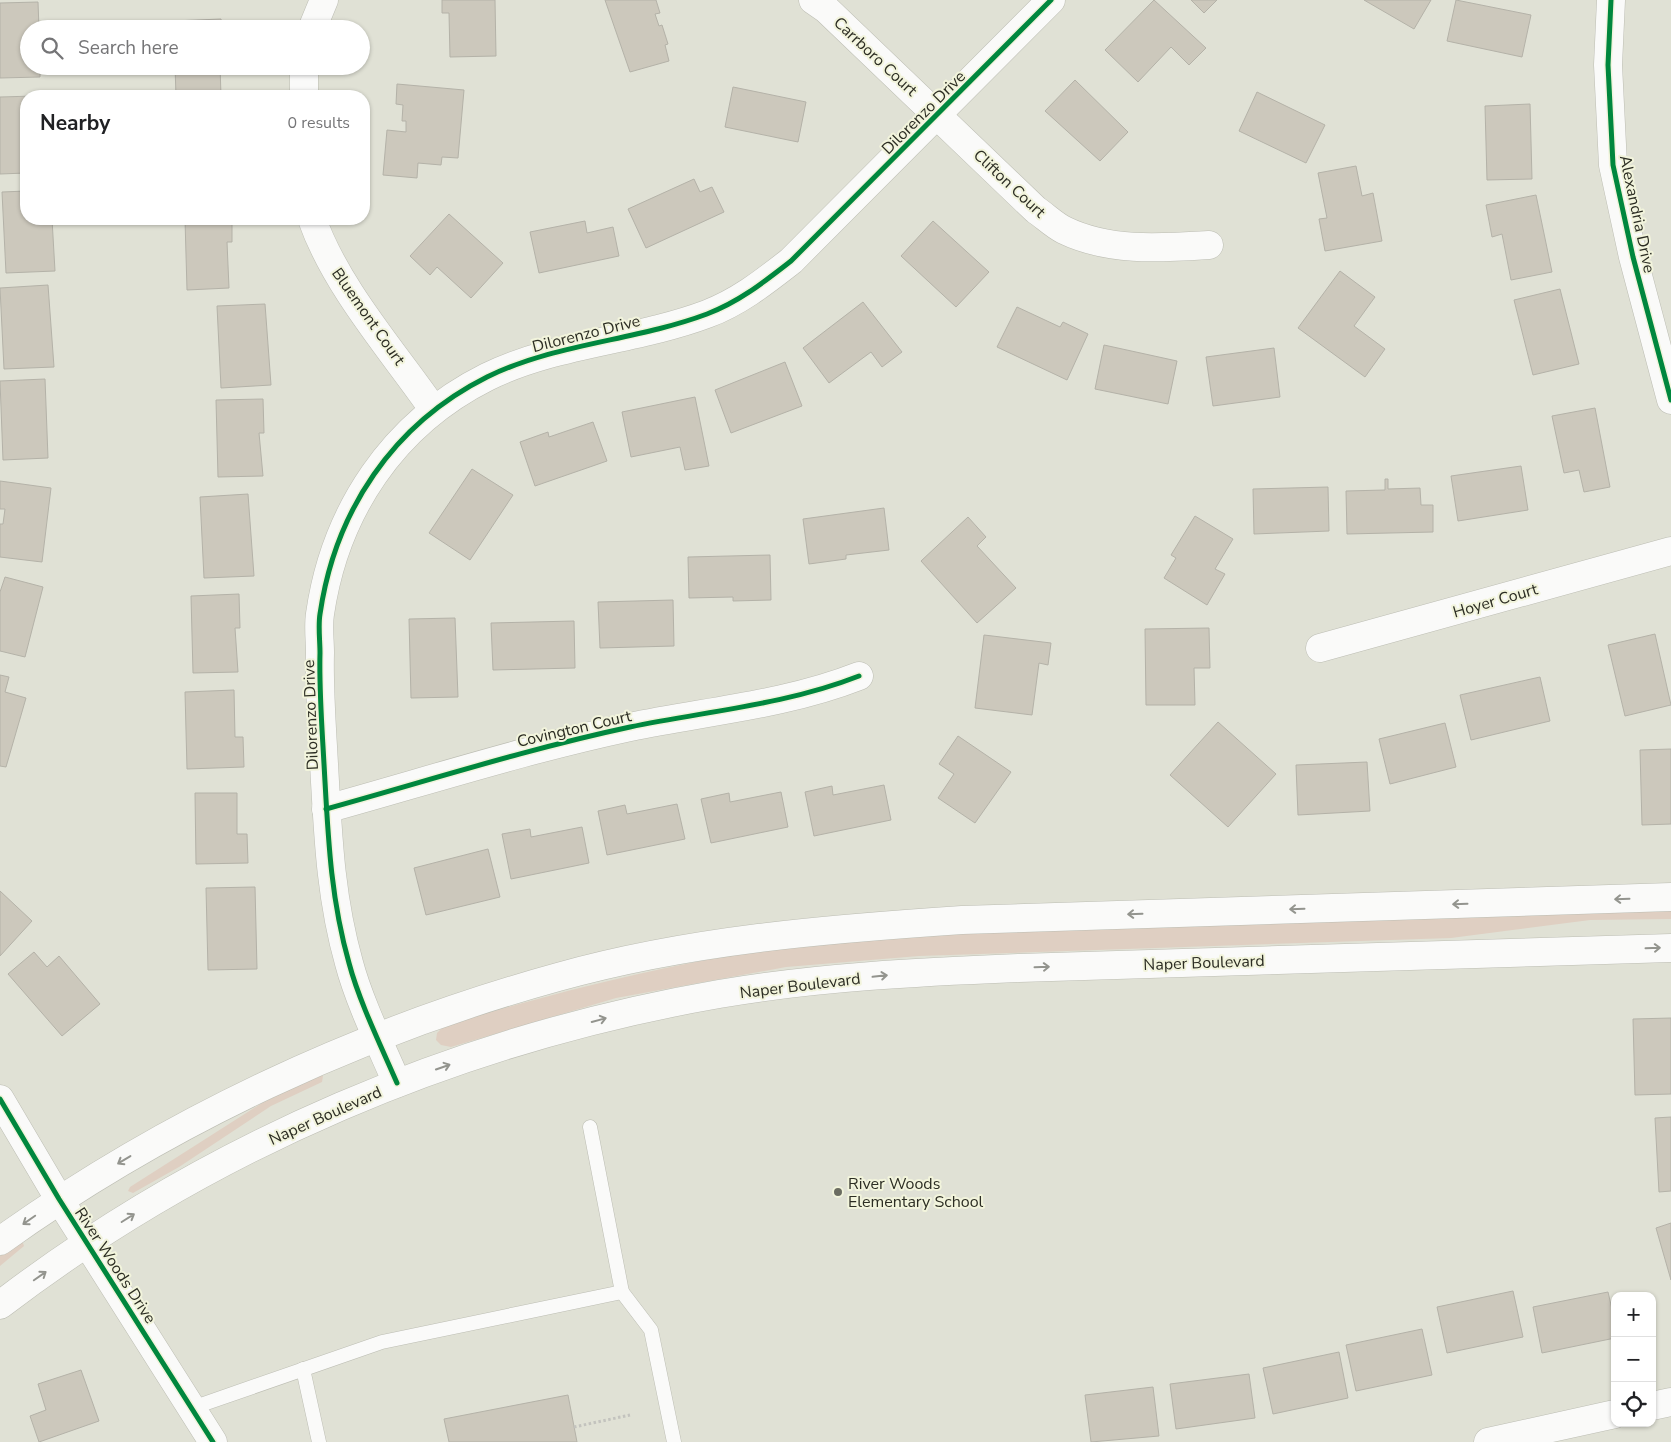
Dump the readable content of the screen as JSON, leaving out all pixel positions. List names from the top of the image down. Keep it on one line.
{"streets":{"street":["Carrboro Court","Dilorenzo Drive","Clifton Court","Alexandria Drive","Bluemont Court","Hoyer Court","Covington Court","Naper Boulevard","River Woods Drive"]},"crossings":[["Carrboro Court","Dilorenzo Drive"],["Carrboro Court","Clifton Court"],["Dilorenzo Drive","Clifton Court"],["Dilorenzo Drive","Bluemont Court"],["Dilorenzo Drive","Covington Court"],["Dilorenzo Drive","Naper Boulevard"],["Naper Boulevard","River Woods Drive"]],"places":["River Woods Elementary School"],"page":{"search":"Search here","heading":["Nearby","0 results"],"map_buttons":["+","−"]}}
